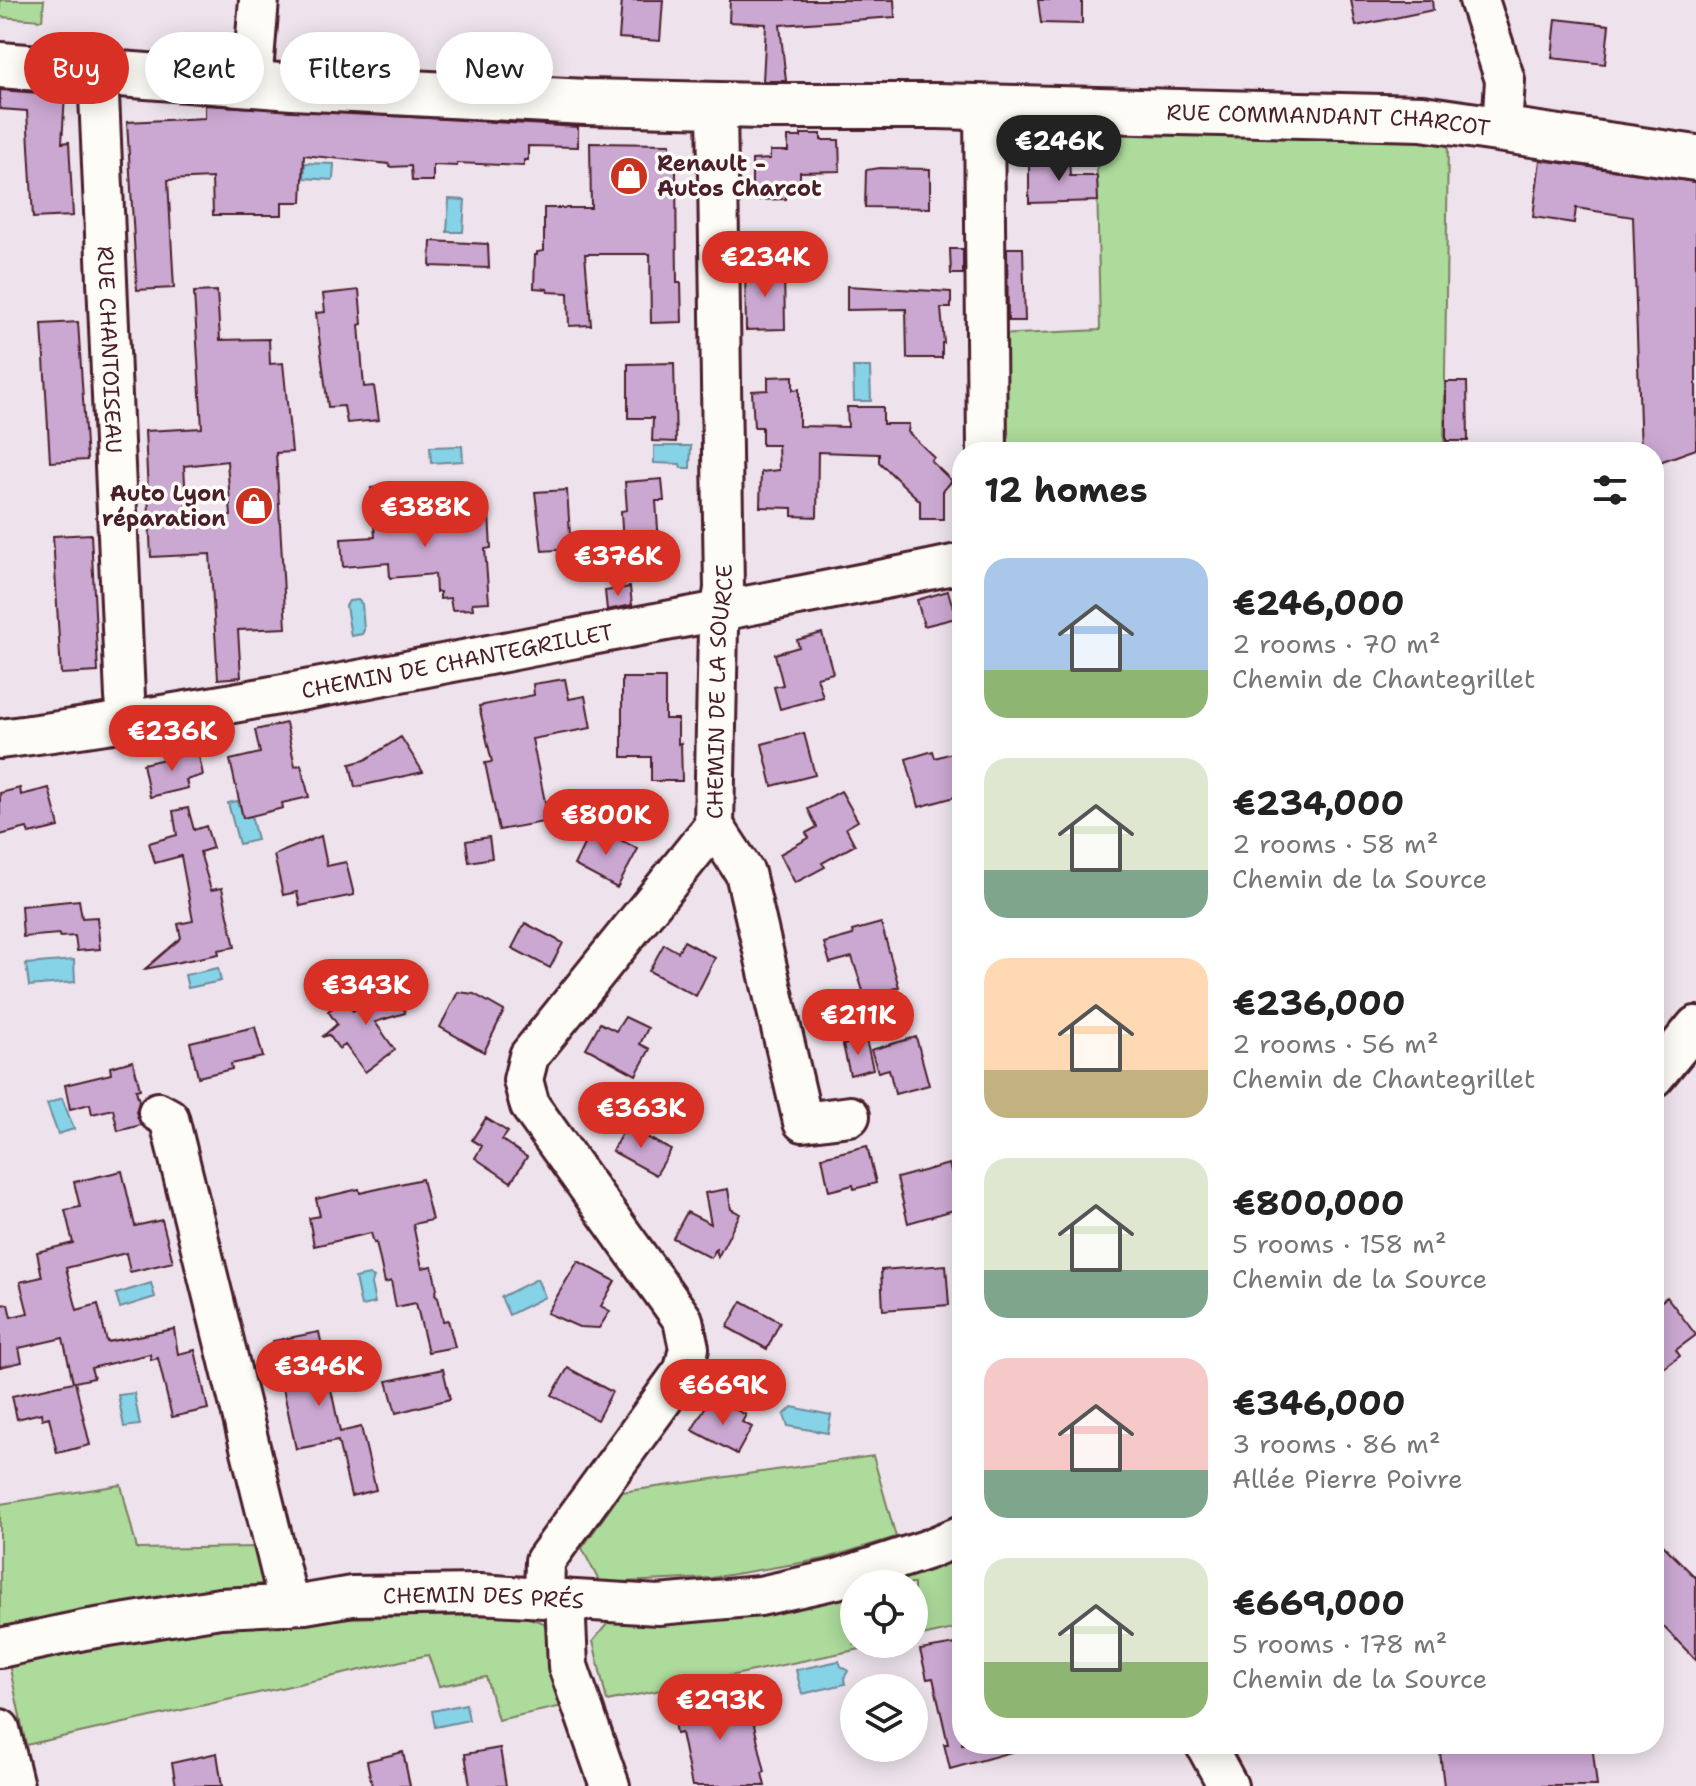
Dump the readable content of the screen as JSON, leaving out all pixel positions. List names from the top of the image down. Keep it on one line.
{"streets":{"main road":["RUE COMMANDANT CHARCOT"],"street":["RUE CHANTOISEAU","CHEMIN DE CHANTEGRILLET","CHEMIN DE LA SOURCE","CHEMIN DES PRÉS"]},"crossings":[["RUE COMMANDANT CHARCOT","CHEMIN DE LA SOURCE"],["RUE CHANTOISEAU","CHEMIN DE CHANTEGRILLET"],["CHEMIN DE CHANTEGRILLET","CHEMIN DE LA SOURCE"],["CHEMIN DE LA SOURCE","CHEMIN DES PRÉS"]],"places":{"shop":["Renault - Autos Charcot","Auto Lyon réparation"]},"page":{"chip":["Buy","Rent","Filters","New"],"price":["€246K","€234K","€388K","€376K","€236K","€800K","€343K","€211K","€363K","€346K","€669K","€293K"],"heading":"12 homes","list":[{"name":"€246,000","note":"2 rooms · 70 m² · Chemin de Chantegrillet"},{"name":"€234,000","note":"2 rooms · 58 m² · Chemin de la Source"},{"name":"€236,000","note":"2 rooms · 56 m² · Chemin de Chantegrillet"},{"name":"€800,000","note":"5 rooms · 158 m² · Chemin de la Source"},{"name":"€346,000","note":"3 rooms · 86 m² · Allée Pierre Poivre"},{"name":"€669,000","note":"5 rooms · 178 m² · Chemin de la Source"}]}}
